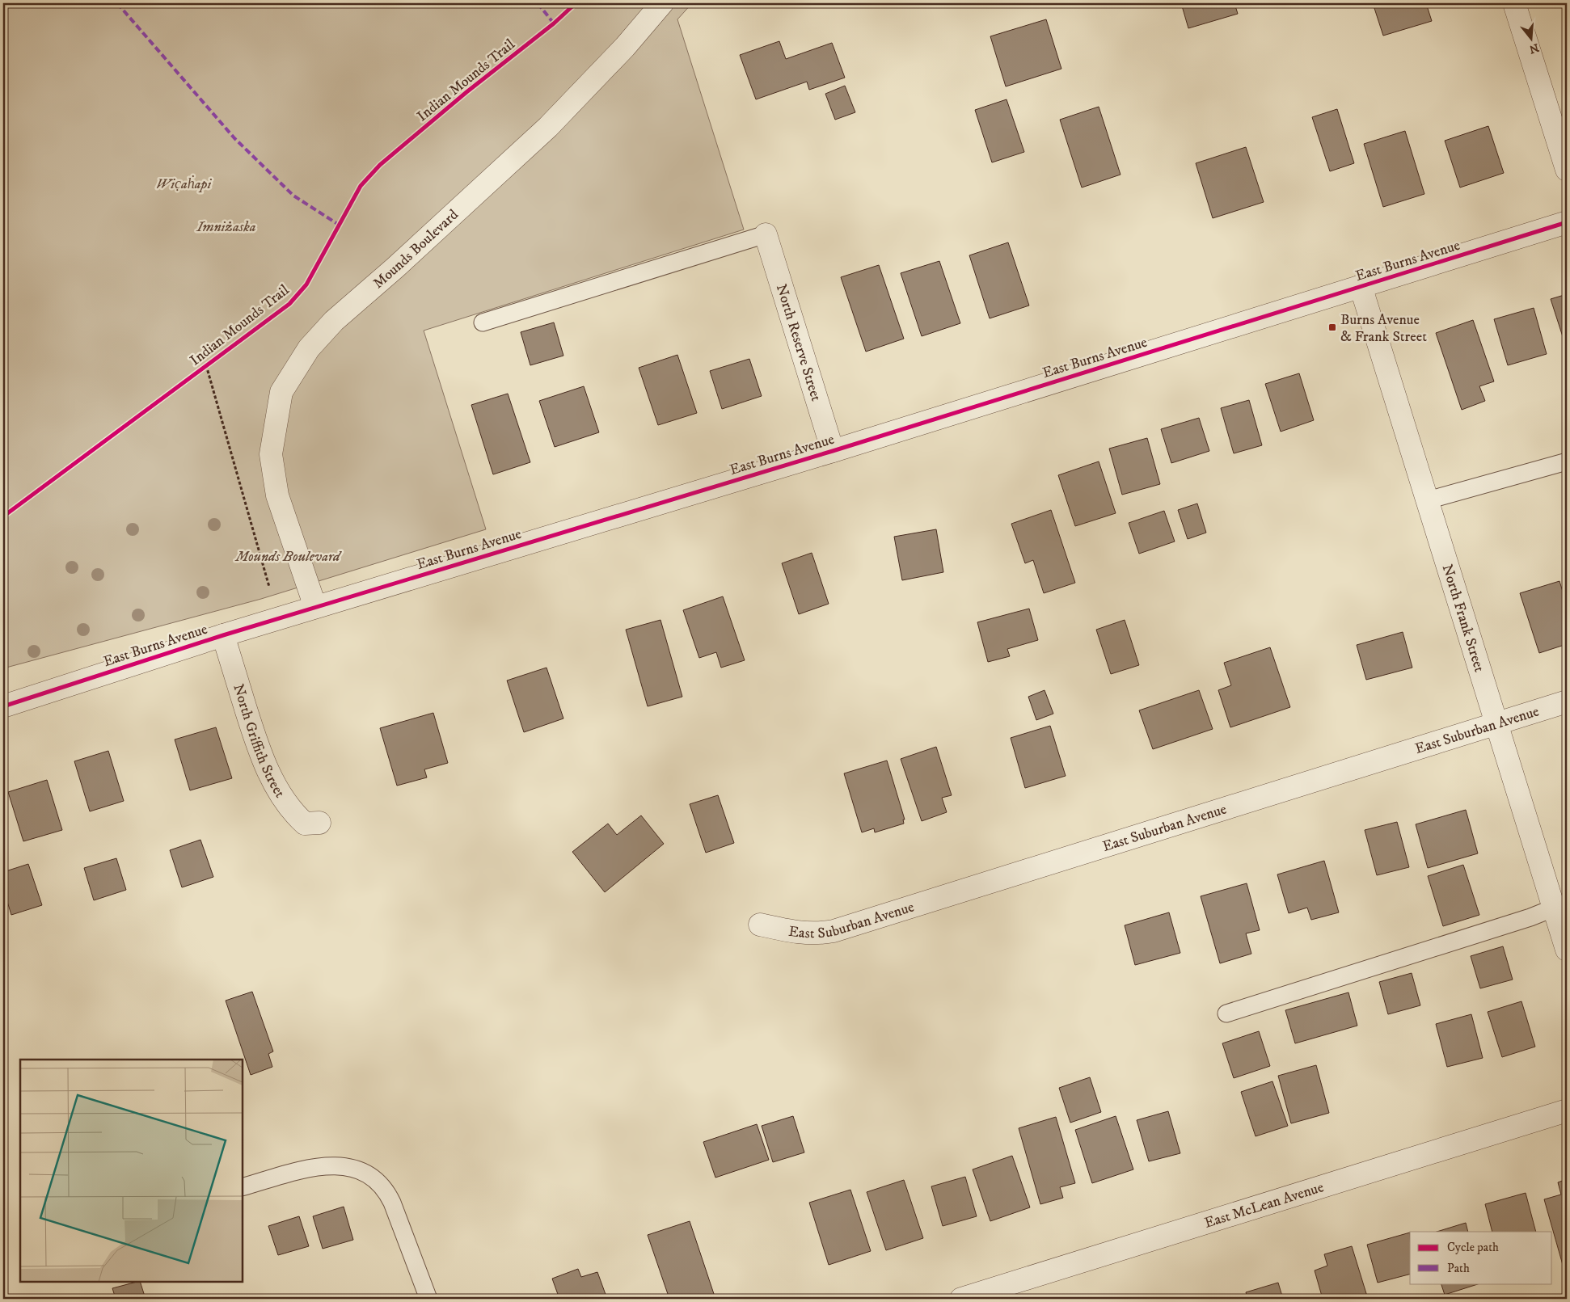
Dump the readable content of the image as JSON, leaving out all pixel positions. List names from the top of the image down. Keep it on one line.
{"streets":{"street":["Mounds Boulevard","East Burns Avenue","North Reserve Street","North Frank Street","East Suburban Avenue","North Griffith Street","East McLean Avenue"],"cycle path":["Indian Mounds Trail"]},"crossings":[["Mounds Boulevard","East Burns Avenue"],["East Burns Avenue","North Reserve Street"],["East Burns Avenue","North Frank Street"],["East Burns Avenue","North Griffith Street"],["North Frank Street","East Suburban Avenue"]],"parks":["Wic̣aḣapi","Imniżaska","Mounds Boulevard"],"places":{"transit":["Burns Avenue & Frank Street"]},"legend":["Cycle path","Path"],"north":"bottom"}
